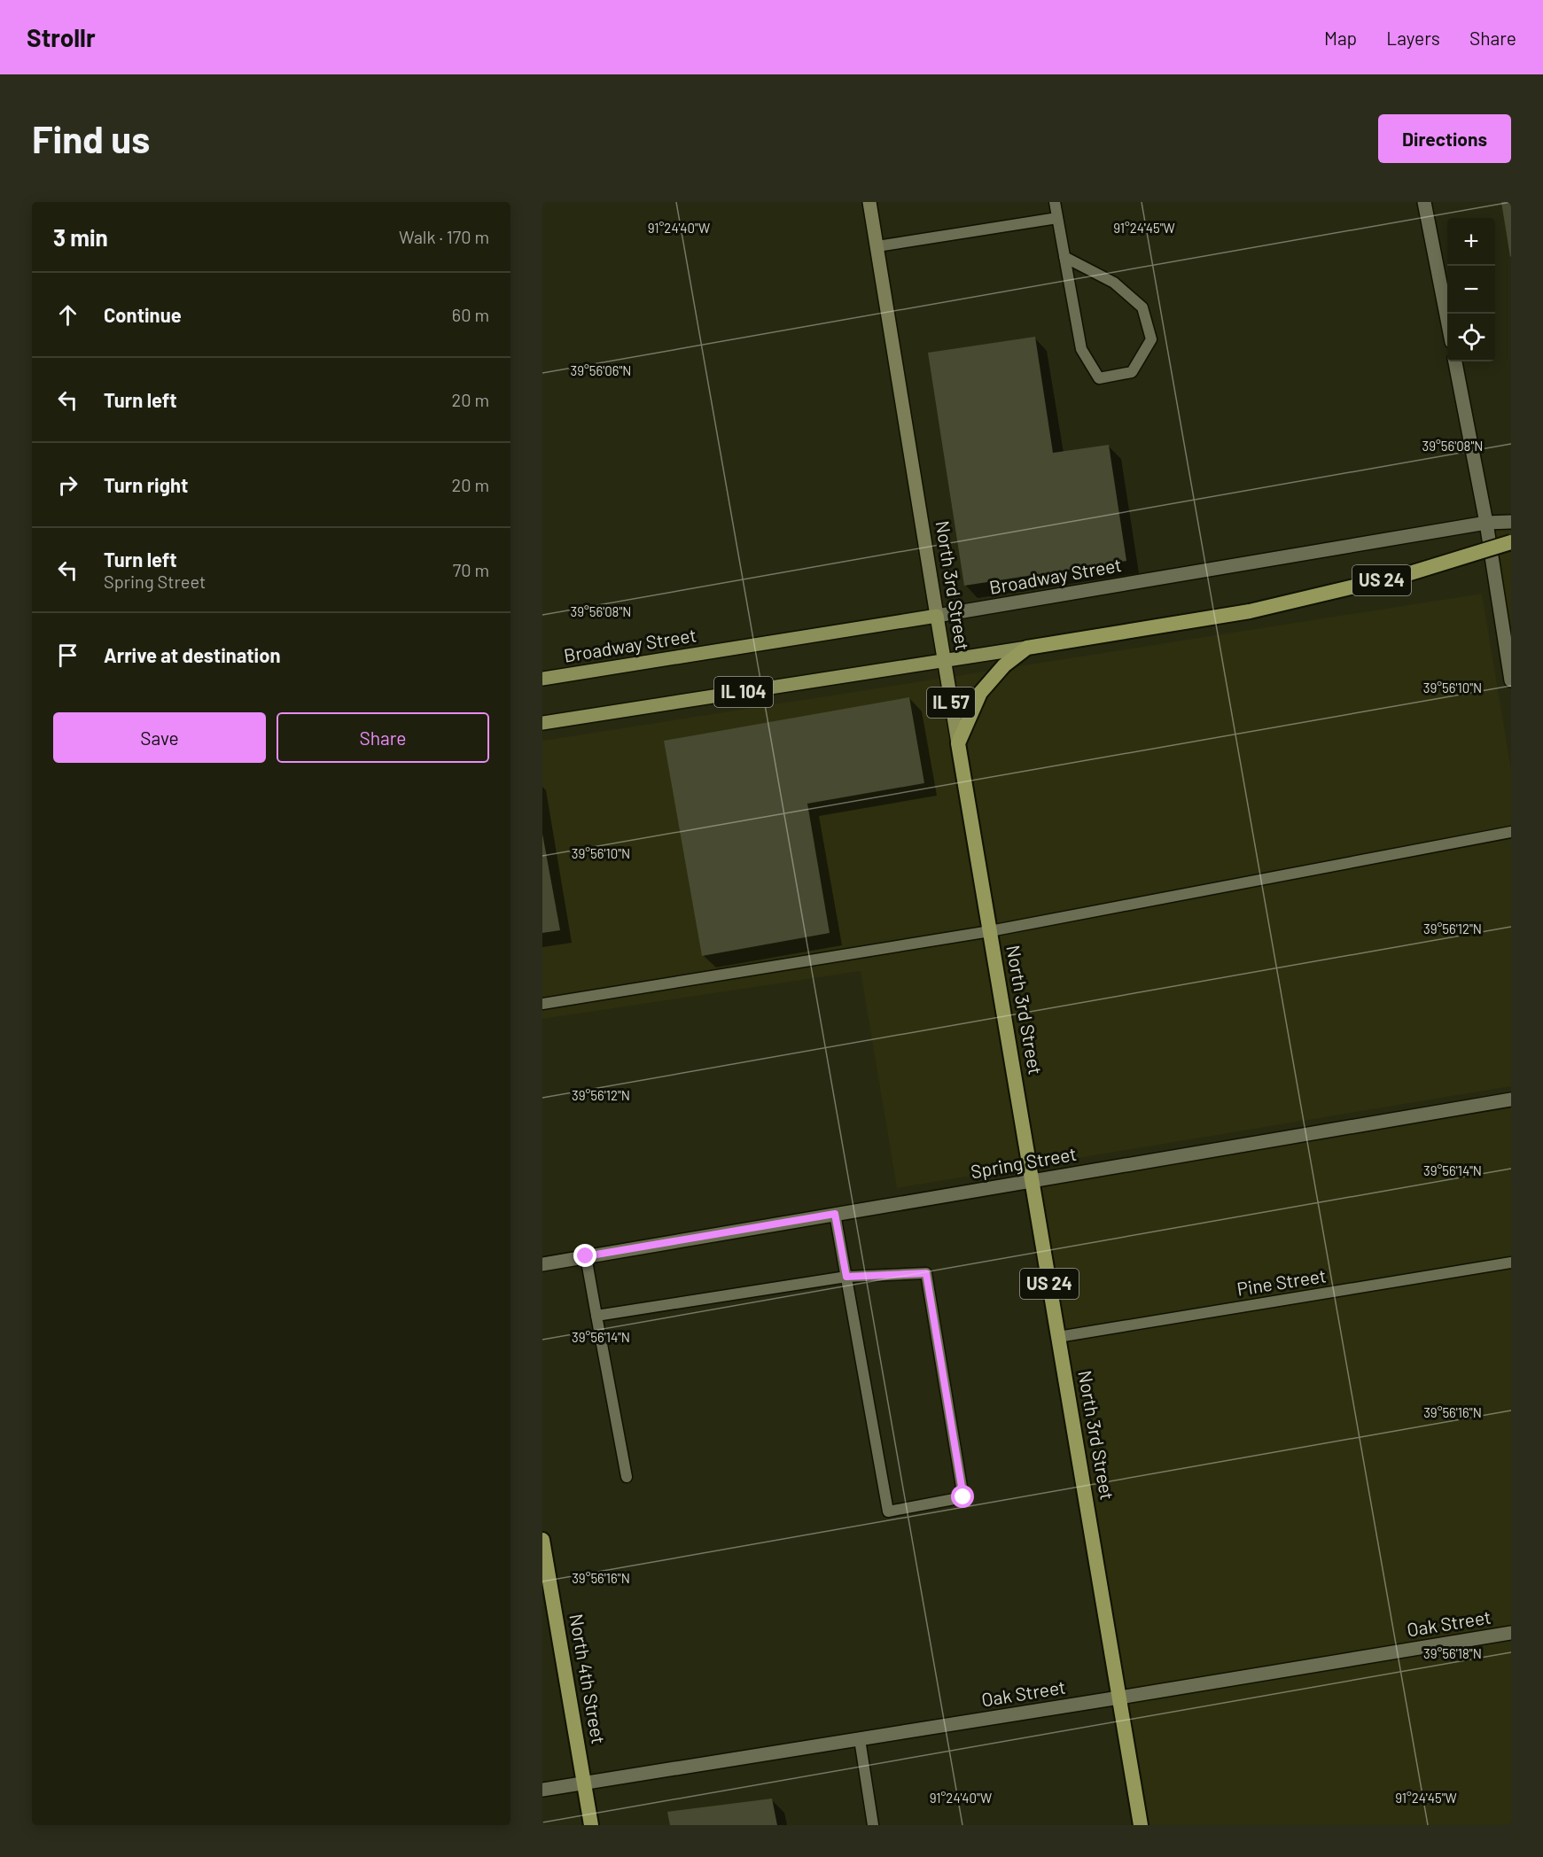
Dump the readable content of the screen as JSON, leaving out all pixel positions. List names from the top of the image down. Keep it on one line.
{"streets":{"highway":["US 24","North 3rd Street","North 4th Street"],"main road":["Broadway Street","IL 104","IL 57"],"street":["Spring Street","Oak Street"],"lane":["Pine Street"]},"crossings":[["Broadway Street","North 3rd Street"],["US 24","IL 104"],["North 3rd Street","IL 104"],["North 3rd Street","Spring Street"],["North 3rd Street","Pine Street"],["North 3rd Street","Oak Street"],["Oak Street","North 4th Street"]],"page":{"header":"Strollr","nav":["Map","Layers","Share"],"buttons":["Directions",["Save","Share"]],"title":"Find us","heading":["3 min","Walk · 170 m"],"map_buttons":["+","−"],"list":[["Continue","60 m"],["Turn left","20 m"],["Turn right","20 m"],["Turn left","Spring Street","70 m"],"Arrive at destination"]},"coordinates":["91°24'40\"W","91°24'45\"W","39°56'06\"N","39°56'08\"N","39°56'10\"N","39°56'12\"N","39°56'14\"N","39°56'16\"N","39°56'18\"N"]}
